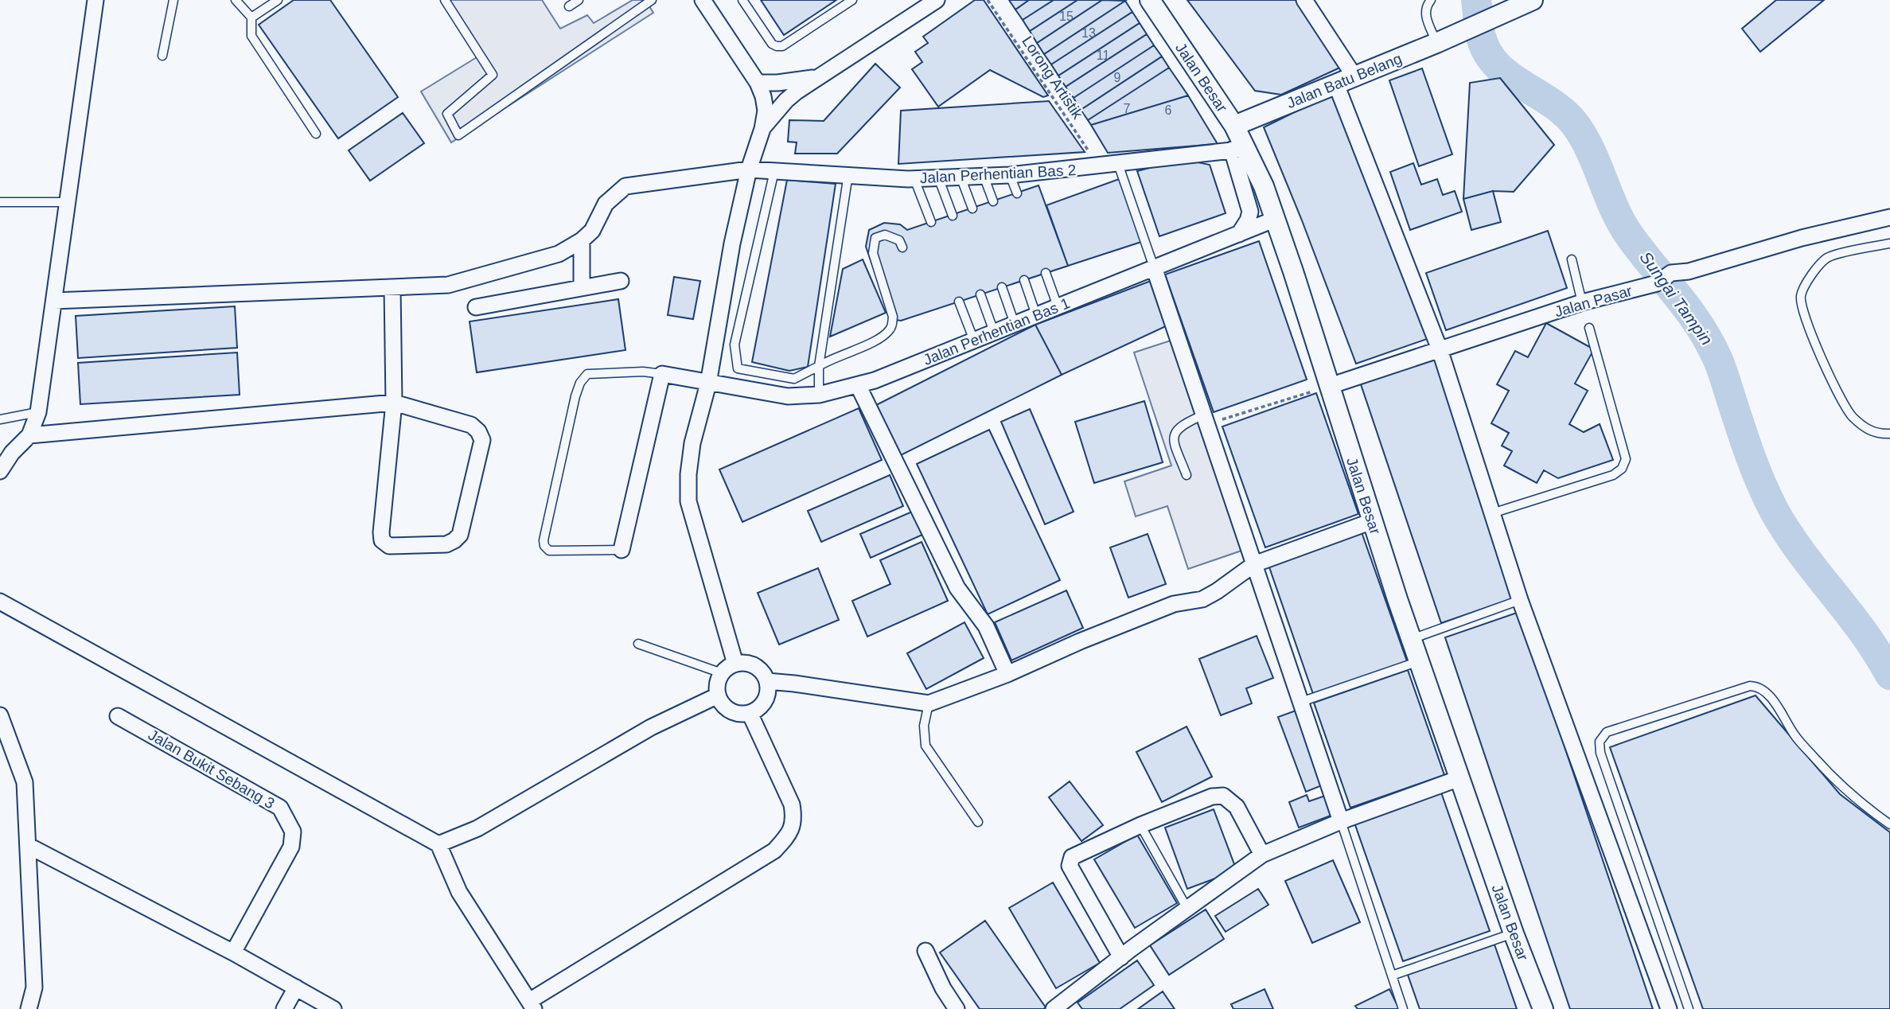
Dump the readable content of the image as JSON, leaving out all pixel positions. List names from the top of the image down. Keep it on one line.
{"streets":{"street":["Jalan Besar","Jalan Batu Belang","Jalan Perhentian Bas 2","Jalan Pasar","Jalan Perhentian Bas 1","Jalan Bukit Sebang 3"],"path":["Lorong Artistik"]},"crossings":[["Lorong Artistik","Jalan Perhentian Bas 2"],["Jalan Besar","Jalan Batu Belang"],["Jalan Besar","Jalan Perhentian Bas 2"],["Jalan Besar","Jalan Pasar"],["Jalan Besar","Jalan Perhentian Bas 1"]],"water":["Sungai Tampin"],"house_numbers":["15","13","11","9","7","6"]}
